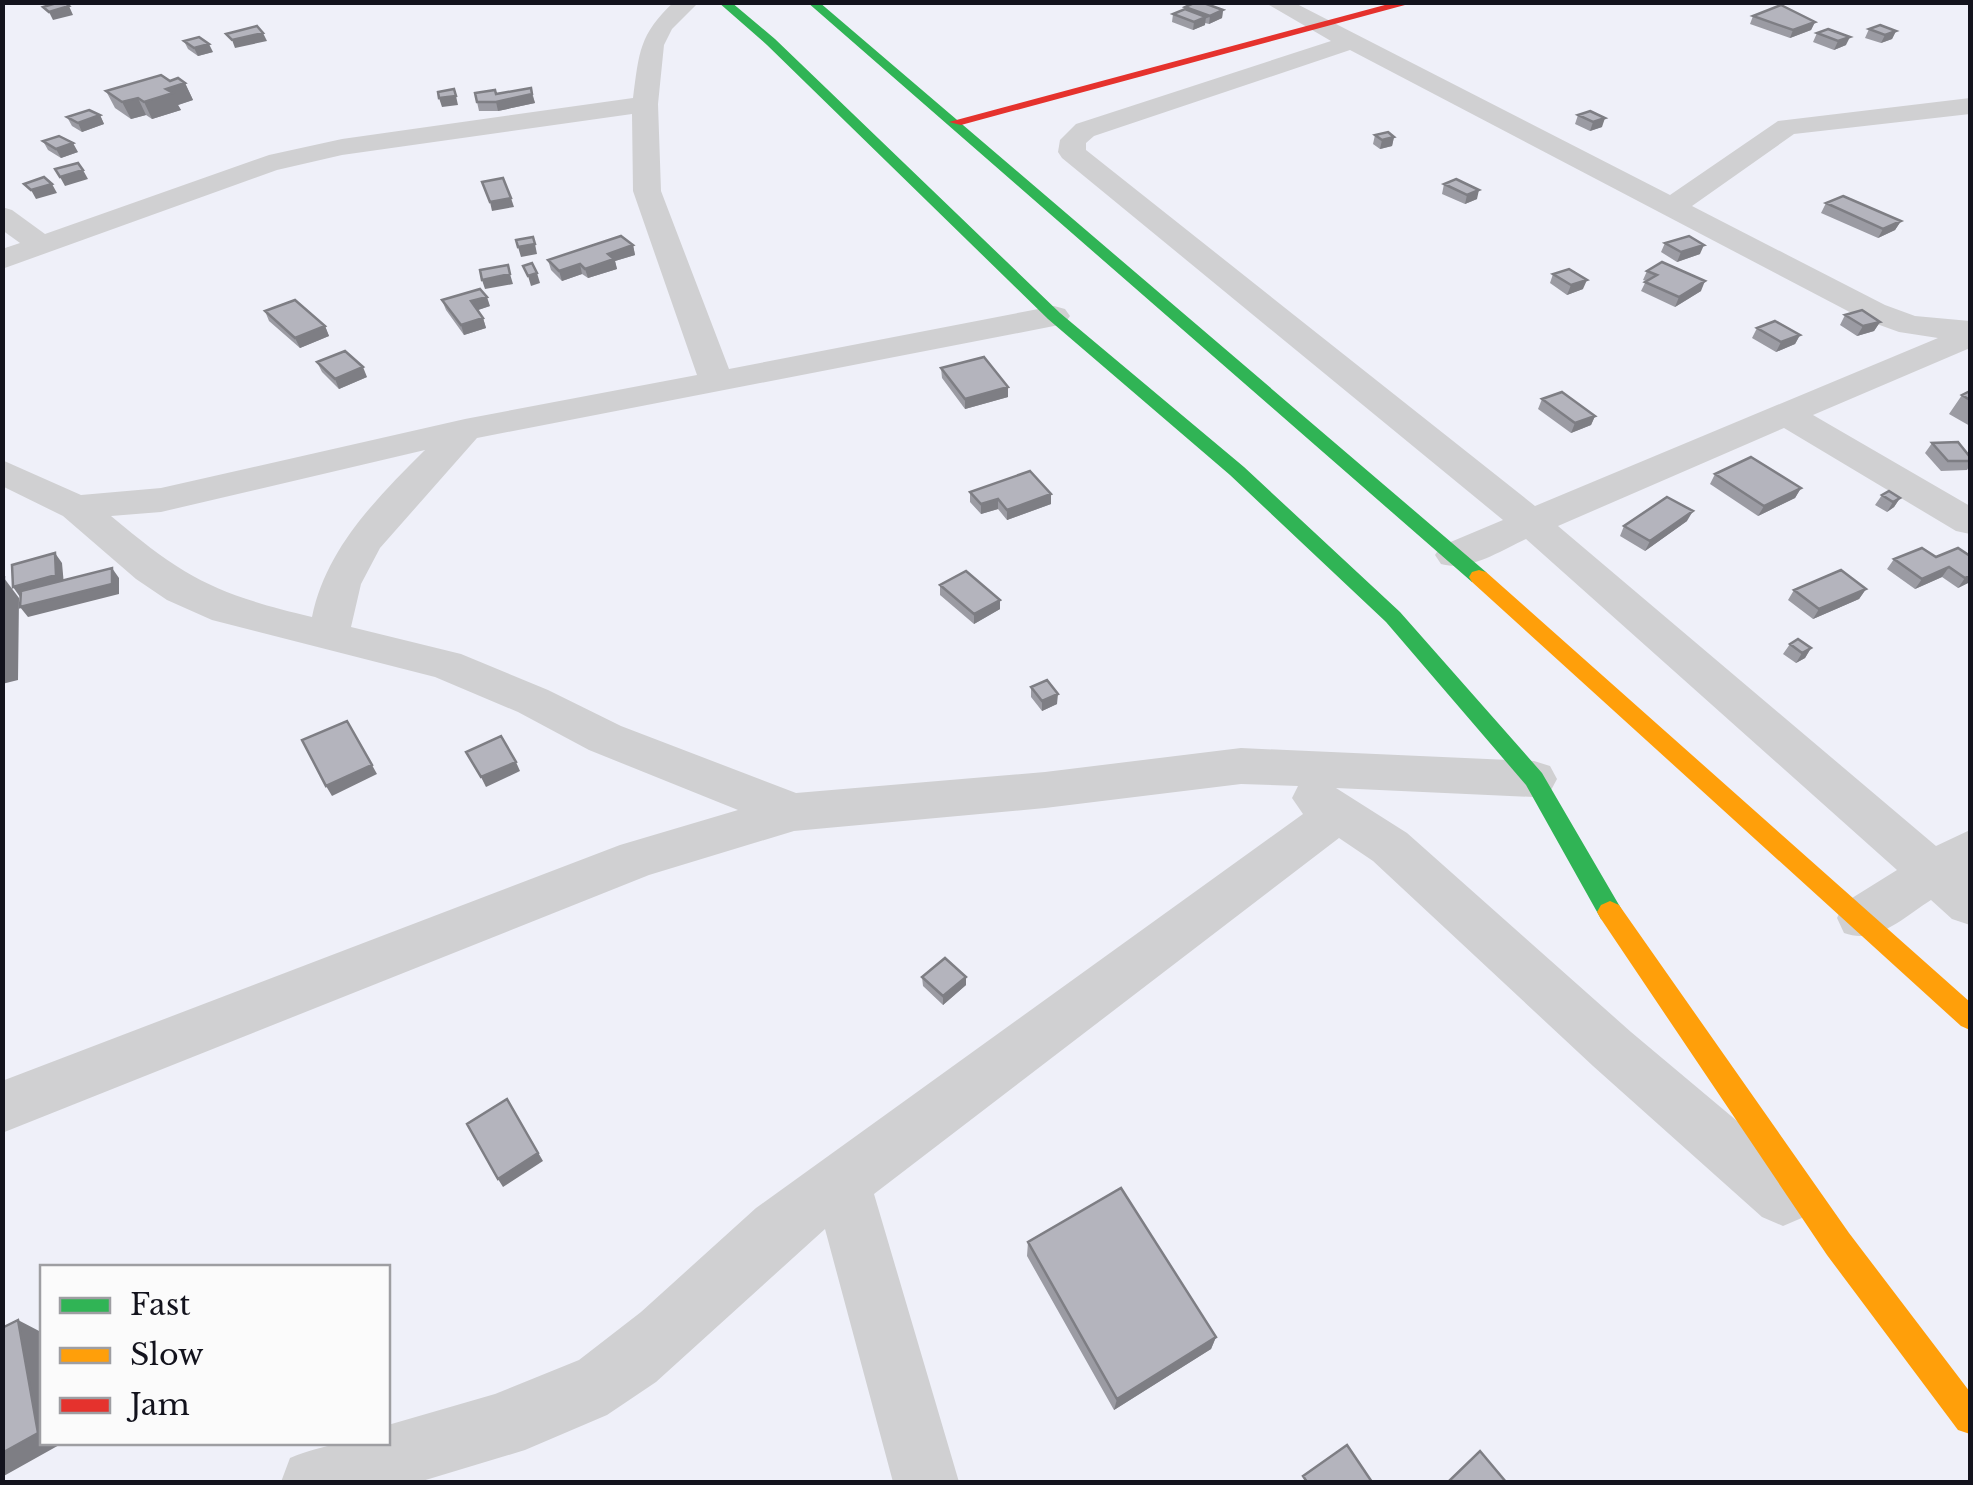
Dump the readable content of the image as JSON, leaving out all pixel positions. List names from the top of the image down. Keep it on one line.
{"legend":["Fast","Slow","Jam"]}
